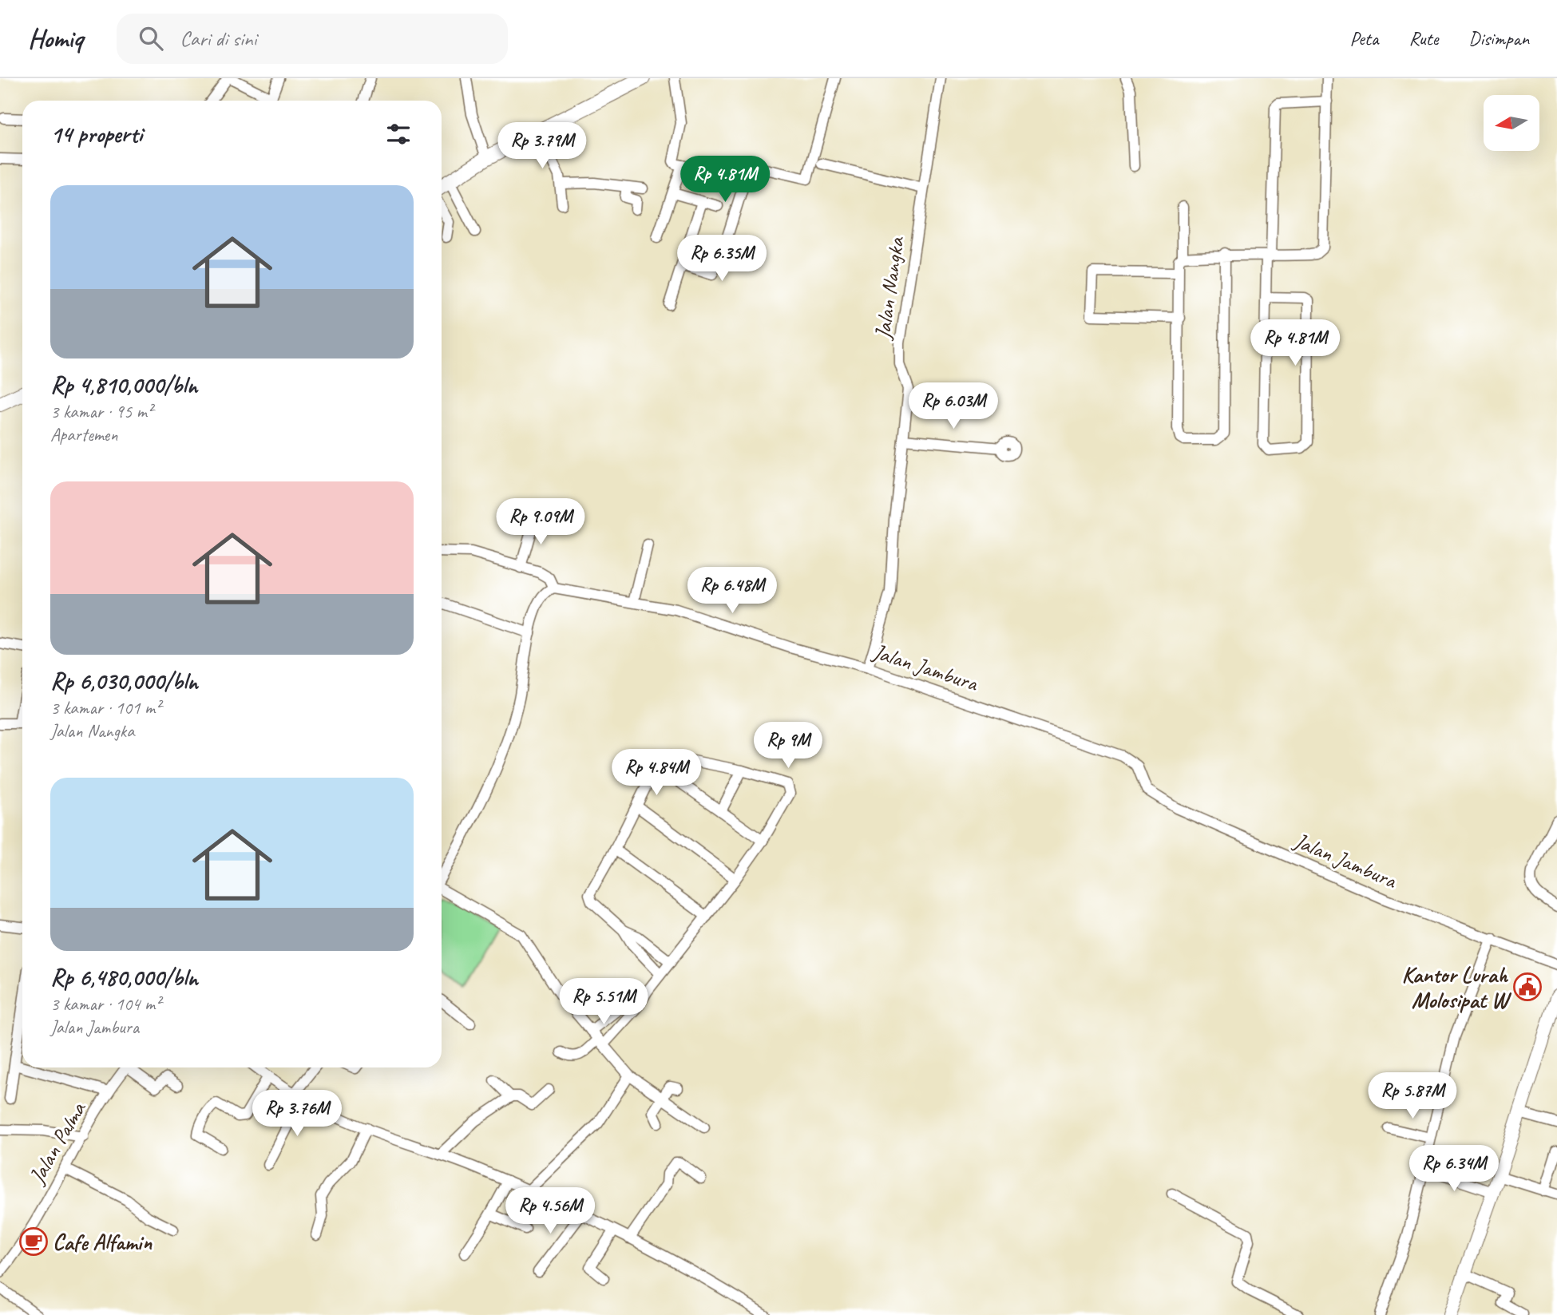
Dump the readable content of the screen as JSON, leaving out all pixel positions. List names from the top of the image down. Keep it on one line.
{"streets":{"street":["Jalan Nangka","Jalan Jambura","Jalan Palma"]},"crossings":[["Jalan Nangka","Jalan Jambura"]],"places":{"public building":["Kantor Lurah Molosipat W"],"cafe":["Cafe Alfamin"]},"north":"left","page":{"header":"Homiq","search":"Cari di sini","nav":["Peta","Rute","Disimpan"],"heading":"14 properti","price":["Rp 3.79M","Rp 4.81M","Rp 6.35M","Rp 4.81M","Rp 6.03M","Rp 9.09M","Rp 6.48M","Rp 9M","Rp 4.84M","Rp 5.51M","Rp 5.87M","Rp 3.76M","Rp 6.34M","Rp 4.56M"],"list":[{"name":"Rp 4,810,000/bln","note":"3 kamar · 95 m² · Apartemen"},{"name":"Rp 6,030,000/bln","note":"3 kamar · 101 m² · Jalan Nangka"},{"name":"Rp 6,480,000/bln","note":"3 kamar · 104 m² · Jalan Jambura"}]}}
